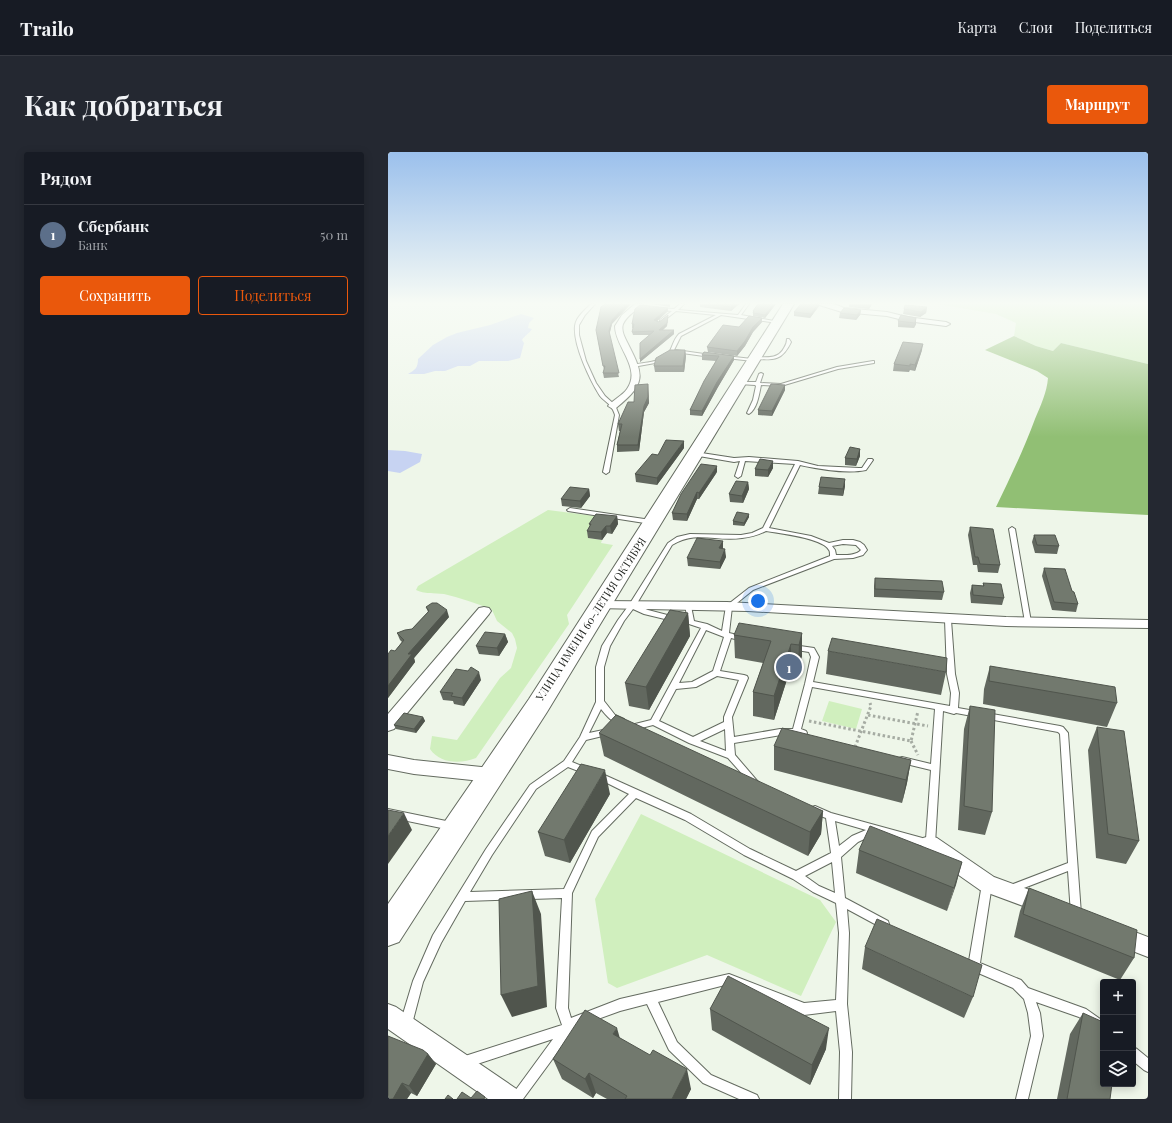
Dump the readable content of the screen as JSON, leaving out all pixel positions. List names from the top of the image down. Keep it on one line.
{"streets":{"main road":["УЛИЦА ИМЕНИ 60-ЛЕТИЯ ОКТЯБРЯ"]},"page":{"header":"Trailo","nav":["Карта","Слои","Поделиться"],"buttons":["Маршрут",["Сохранить","Поделиться"]],"title":"Как добраться","heading":"Рядом","list":[{"mark":"1","name":"Сбербанк","note":"Банк","value":"50 m"}],"pins":"1","map_buttons":["+","−"]}}
